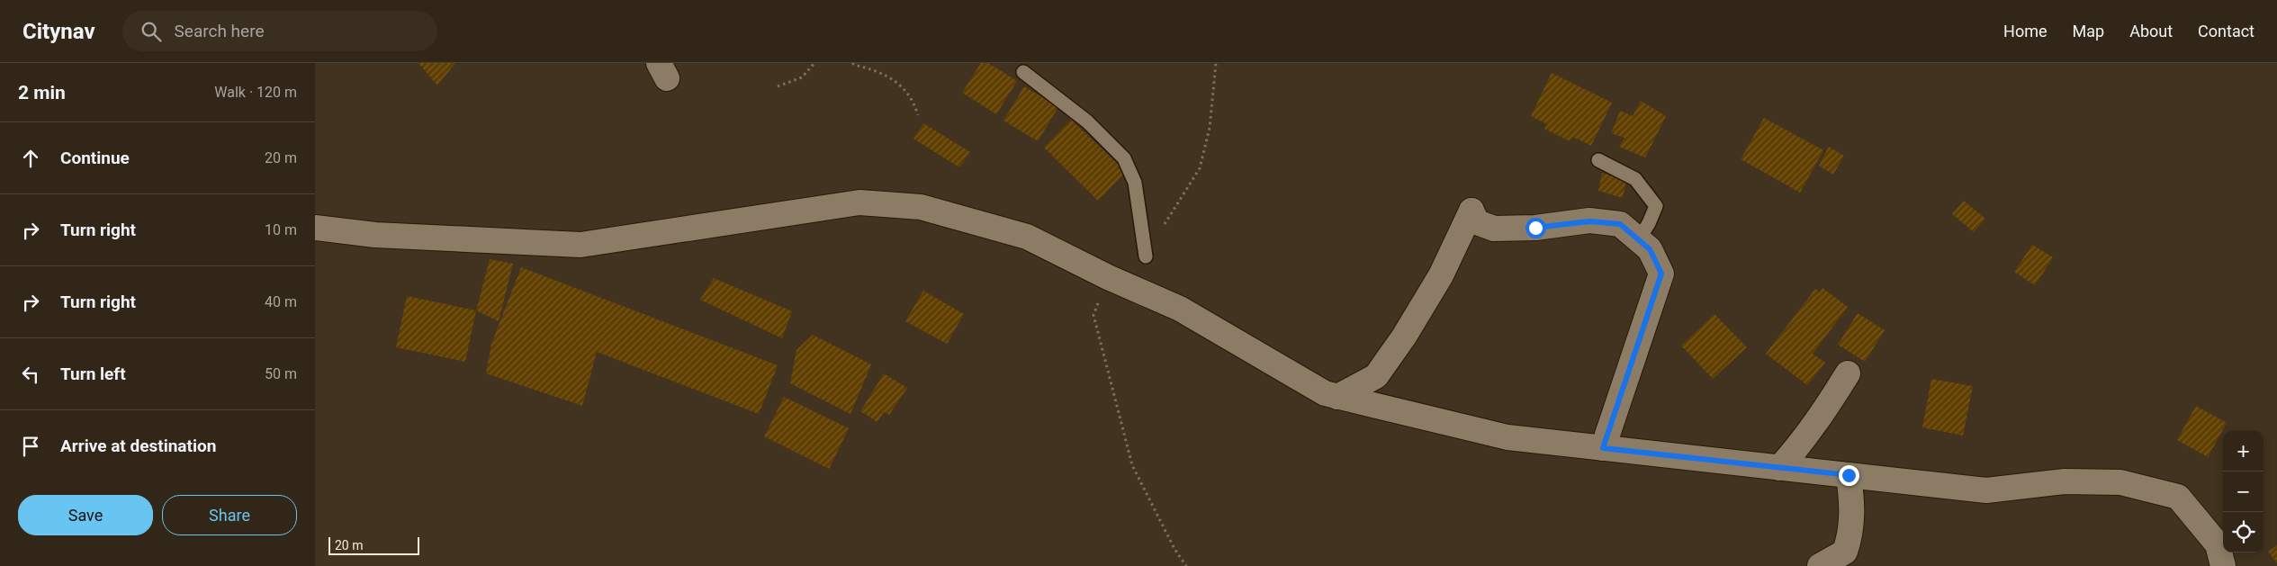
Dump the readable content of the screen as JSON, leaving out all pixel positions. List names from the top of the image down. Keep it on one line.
{"scale_bar":"20 m","page":{"header":"Citynav","search":"Search here","nav":["Home","Map","About","Contact"],"heading":["2 min","Walk · 120 m"],"list":[["Continue","20 m"],["Turn right","10 m"],["Turn right","40 m"],["Turn left","50 m"],"Arrive at destination"],"map_buttons":["+","−"],"buttons":["Save","Share"],"scale":"20 m"}}
